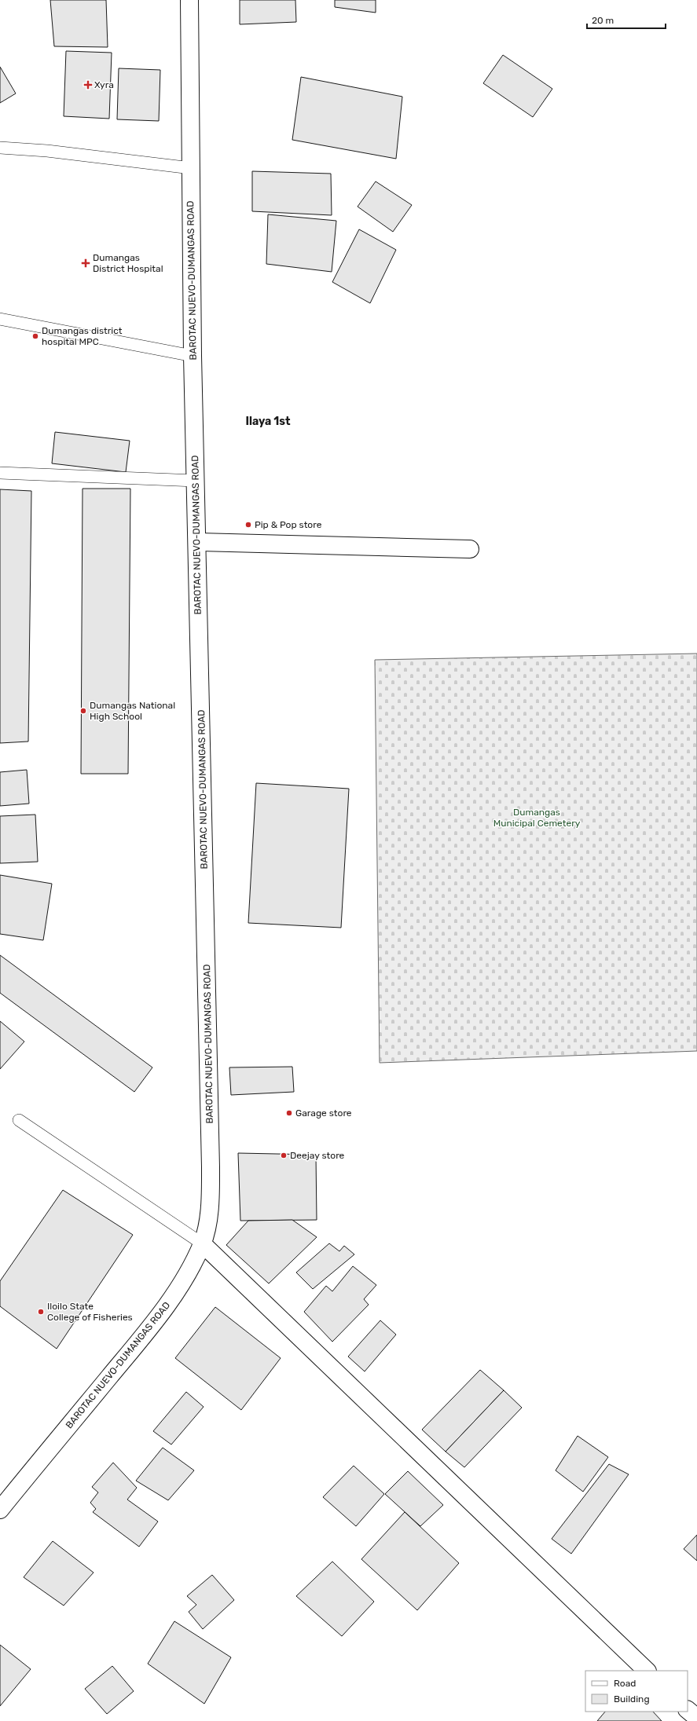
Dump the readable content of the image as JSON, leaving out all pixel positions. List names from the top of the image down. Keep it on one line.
{"streets":{"main road":["BAROTAC NUEVO-DUMANGAS ROAD"]},"districts":["Ilaya 1st"],"parks":["Dumangas Municipal Cemetery"],"places":{"health":["Xyra","Dumangas District Hospital"],"other":["Dumangas district hospital MPC","Pip & Pop store","Dumangas National High School","Garage store","Deejay store","Iloilo State College of Fisheries"]},"legend":["Road","Building"],"scale_bar":"20 m"}
